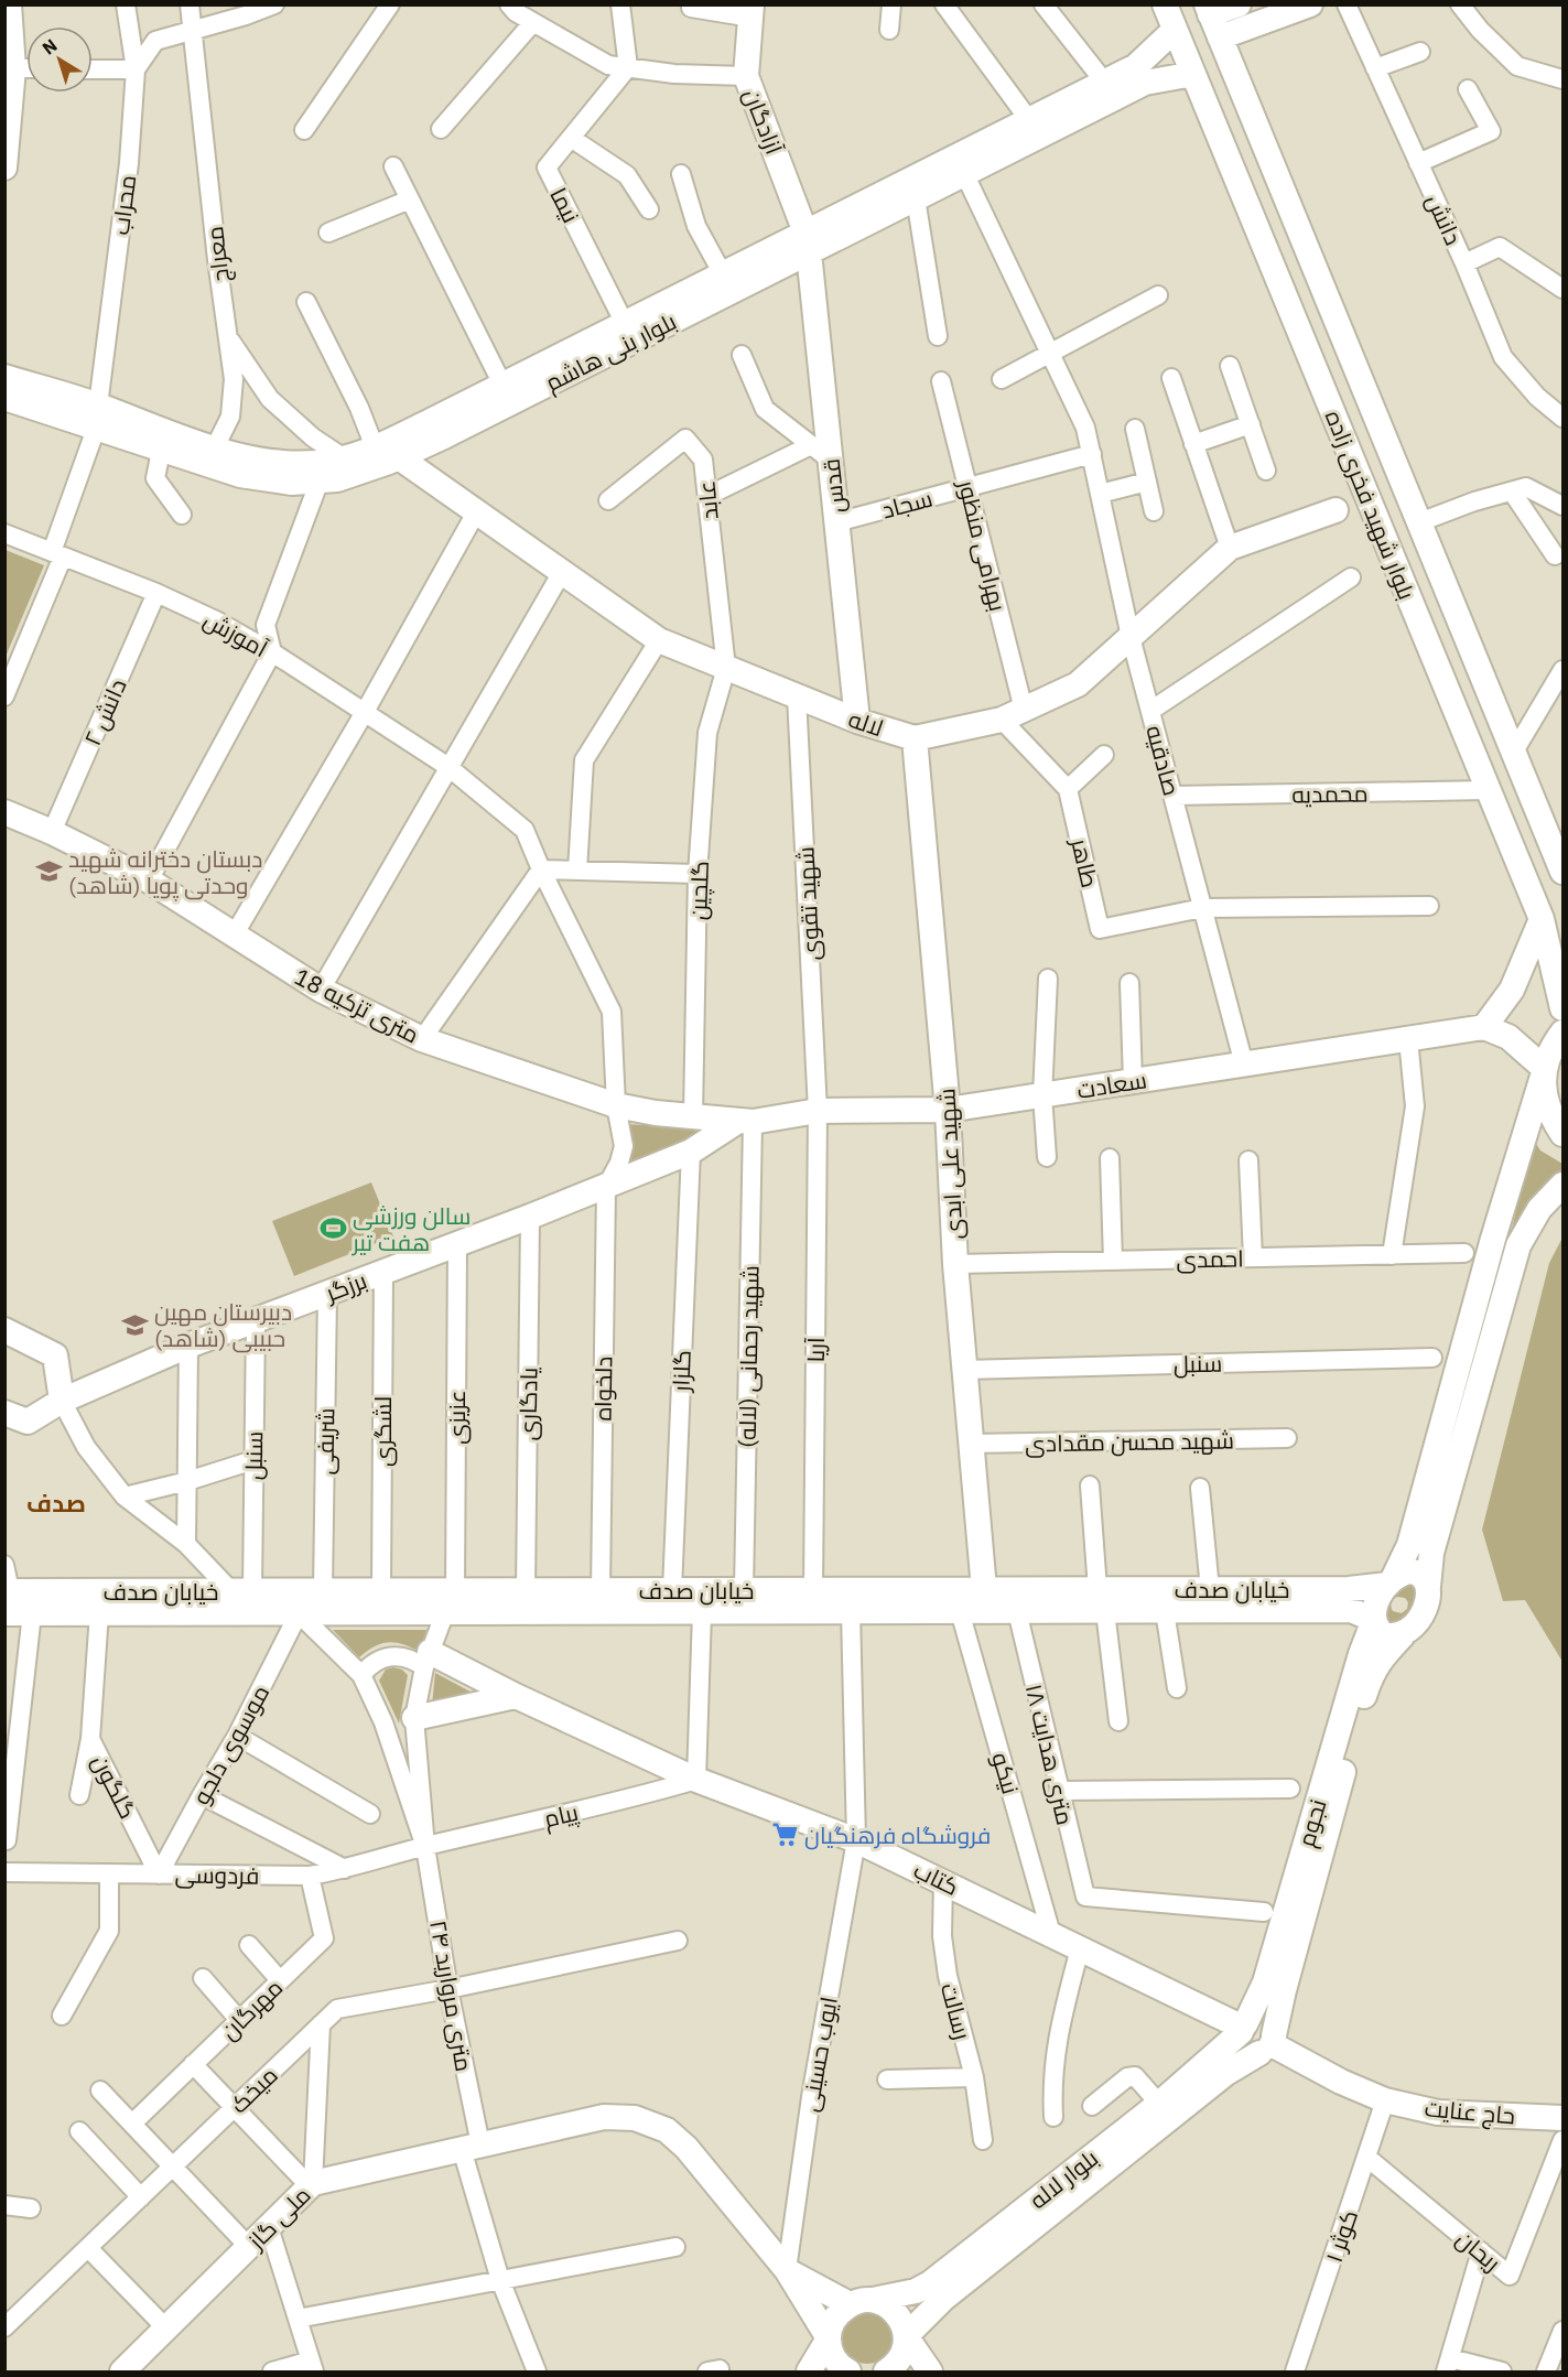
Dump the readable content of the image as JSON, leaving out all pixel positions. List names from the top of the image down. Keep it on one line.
{"streets":{"street":["آزادگان","محراب","نیما","دانش","معراج","بلوار بنی هاشم","قدس","عابد","سجاد","بلوار شهید فخری زاده","بهرامی منظور","آموزش","دانش ۲","لاله","صادقیه","محمدیه","طاهر","گلچین","شهید تقوی","18 متری تزکیه","سعادت","شهید علی ابدی","احمدی","برزگر","آریا","شهید رحمانی (لاله)","سنبل","گلزار","دلخواه","یادگاری","عزیزی","لشگری","شریفی","شهید محسن مقدادی","خیابان صدف","موسوی دلجو","۱۸ متری هدایت","نیکو","گلگون","پیام","نجوم","فردوسی","کتاب","۲۴ متری مروارید","مهرگان","رسالت","ایوب حسینی","میخک","حاج عنایت","بلوار لاله","ملی گاز","کوثر ۱","ریحان"]},"crossings":[["آزادگان","بلوار بنی هاشم"],["آزادگان","قدس"],["محراب","بلوار بنی هاشم"],["محراب","آموزش"],["نیما","بلوار بنی هاشم"],["معراج","بلوار بنی هاشم"],["بلوار بنی هاشم","قدس"],["بلوار بنی هاشم","بلوار شهید فخری زاده"],["بلوار بنی هاشم","لاله"],["بلوار بنی هاشم","صادقیه"],["قدس","سجاد"],["قدس","لاله"],["عابد","لاله"],["عابد","گلچین"],["سجاد","بهرامی منظور"],["سجاد","صادقیه"],["بلوار شهید فخری زاده","محمدیه"],["بهرامی منظور","لاله"],["آموزش","دانش ۲"],["آموزش","18 متری تزکیه"],["آموزش","برزگر"],["آموزش","دلخواه"],["دانش ۲","18 متری تزکیه"],["لاله","صادقیه"],["لاله","گلچین"],["لاله","شهید تقوی"],["لاله","شهید علی ابدی"],["صادقیه","محمدیه"],["صادقیه","طاهر"],["صادقیه","سعادت"],["گلچین","18 متری تزکیه"],["شهید تقوی","سعادت"],["شهید تقوی","آریا"],["18 متری تزکیه","سعادت"],["18 متری تزکیه","برزگر"],["18 متری تزکیه","شهید رحمانی (لاله)"],["سعادت","شهید علی ابدی"],["سعادت","برزگر"],["سعادت","آریا"],["سعادت","شهید رحمانی (لاله)"],["شهید علی ابدی","احمدی"],["شهید علی ابدی","سنبل"],["شهید علی ابدی","شهید محسن مقدادی"],["شهید علی ابدی","خیابان صدف"],["برزگر","شهید رحمانی (لاله)"],["برزگر","سنبل"],["برزگر","گلزار"],["برزگر","دلخواه"],["برزگر","یادگاری"],["برزگر","عزیزی"],["برزگر","لشگری"],["برزگر","شریفی"],["آریا","خیابان صدف"],["شهید رحمانی (لاله)","خیابان صدف"],["سنبل","خیابان صدف"],["گلزار","خیابان صدف"],["دلخواه","خیابان صدف"],["یادگاری","خیابان صدف"],["عزیزی","خیابان صدف"],["عزیزی","۲۴ متری مروارید"],["لشگری","خیابان صدف"],["شریفی","خیابان صدف"],["خیابان صدف","موسوی دلجو"],["خیابان صدف","۱۸ متری هدایت"],["خیابان صدف","نیکو"],["خیابان صدف","گلگون"],["خیابان صدف","نجوم"],["خیابان صدف","۲۴ متری مروارید"],["خیابان صدف","ایوب حسینی"],["موسوی دلجو","گلگون"],["موسوی دلجو","فردوسی"],["موسوی دلجو","۲۴ متری مروارید"],["نیکو","کتاب"],["گلگون","فردوسی"],["پیام","فردوسی"],["پیام","کتاب"],["پیام","۲۴ متری مروارید"],["نجوم","کتاب"],["نجوم","حاج عنایت"],["نجوم","بلوار لاله"],["فردوسی","۲۴ متری مروارید"],["فردوسی","مهرگان"],["کتاب","۲۴ متری مروارید"],["کتاب","رسالت"],["کتاب","ایوب حسینی"],["کتاب","حاج عنایت"],["کتاب","بلوار لاله"],["۲۴ متری مروارید","میخک"],["۲۴ متری مروارید","ملی گاز"],["ایوب حسینی","ملی گاز"],["حاج عنایت","بلوار لاله"],["حاج عنایت","کوثر ۱"],["کوثر ۱","ریحان"]],"districts":["صدف"],"places":{"school or university":["دبستان دخترانه شهید وحدتی پویا (شاهد)","دبیرستان مهین حبیبی (شاهد)"],"sports":["سالن ورزشی هفت تیر"],"supermarket":["فروشگاه فرهنگیان"]},"north":"top left"}
